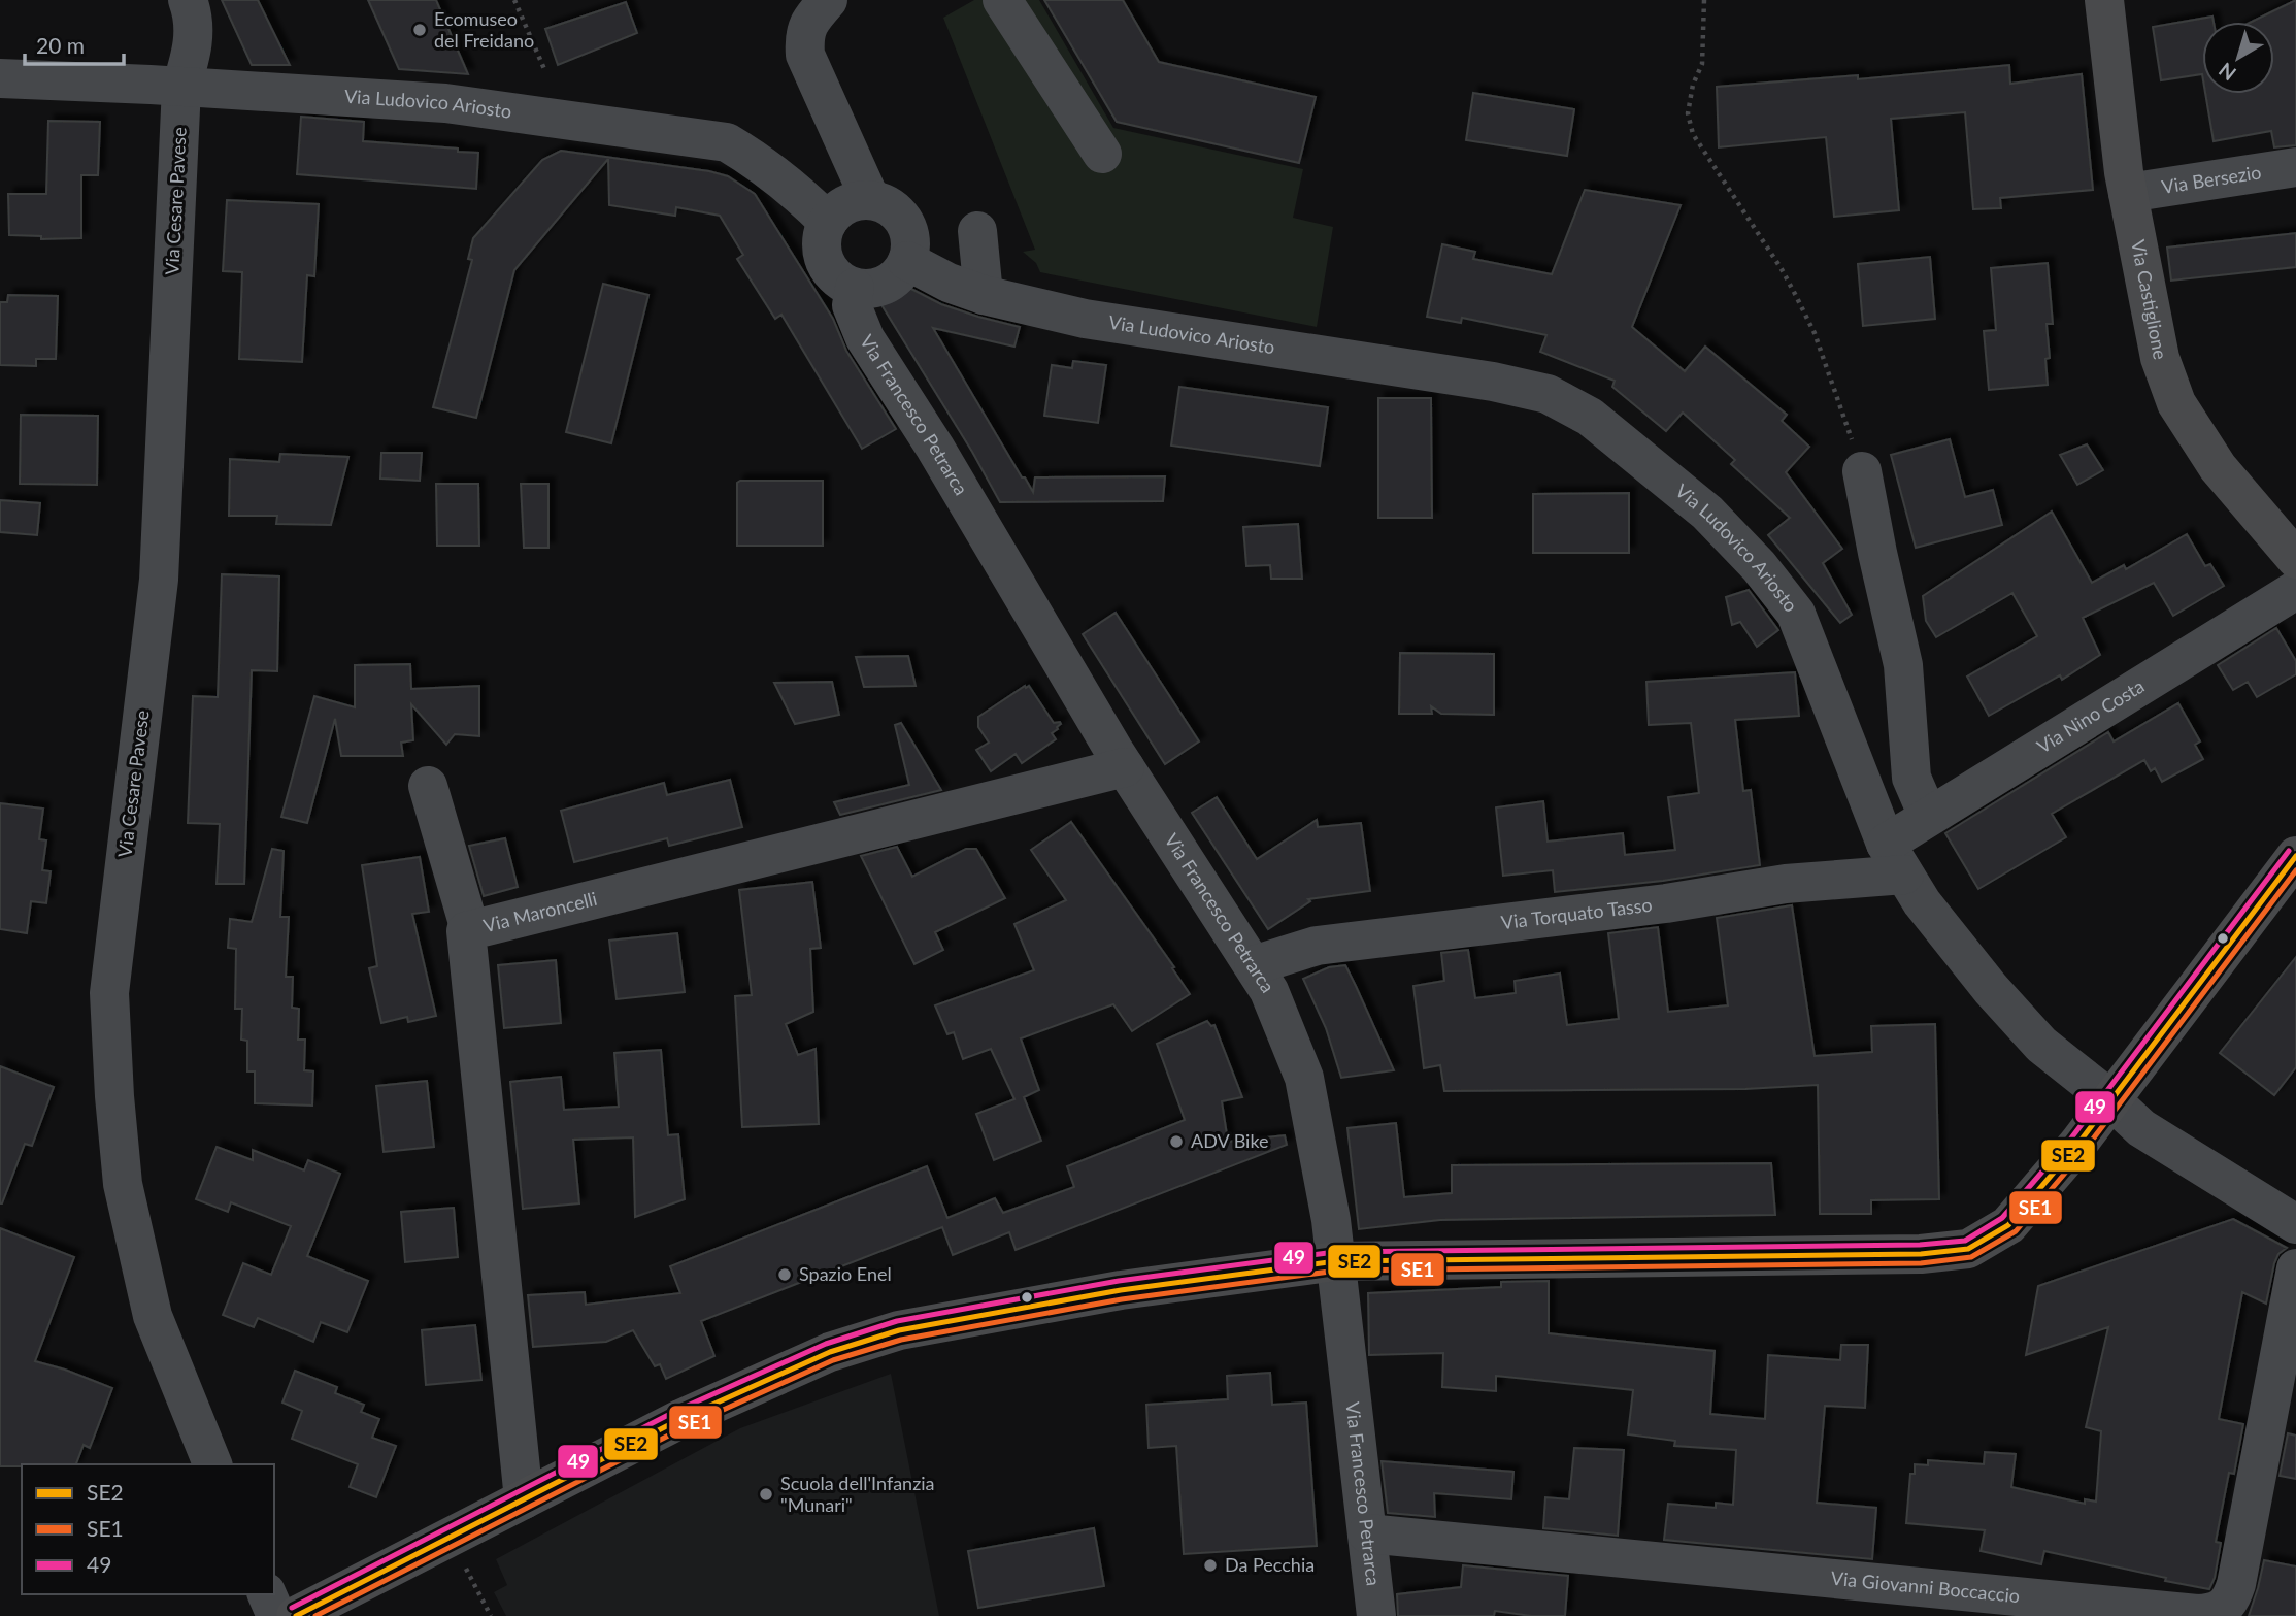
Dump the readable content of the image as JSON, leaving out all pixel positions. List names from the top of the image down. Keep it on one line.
{"streets":{"main road":["Via Castiglione"],"street":["Via Ludovico Ariosto","Via Bersezio","Via Cesare Pavese","Via Francesco Petrarca","Via Nino Costa","Via Maroncelli","Via Torquato Tasso","Via Giovanni Boccaccio"]},"crossings":[["Via Ludovico Ariosto","Via Cesare Pavese"],["Via Ludovico Ariosto","Via Francesco Petrarca"],["Via Ludovico Ariosto","Via Nino Costa"],["Via Ludovico Ariosto","Via Torquato Tasso"],["Via Bersezio","Via Castiglione"],["Via Francesco Petrarca","Via Maroncelli"],["Via Francesco Petrarca","Via Torquato Tasso"],["Via Francesco Petrarca","Via Giovanni Boccaccio"],["Via Nino Costa","Via Torquato Tasso"]],"places":["Ecomuseo del Freidano","ADV Bike","Spazio Enel","Scuola dell'Infanzia \"Munari\"","Da Pecchia"],"lines":["transit line 49","transit line SE2","transit line SE1"],"legend":["SE2","SE1","49"],"scale_bar":"20 m","north":"bottom left"}
